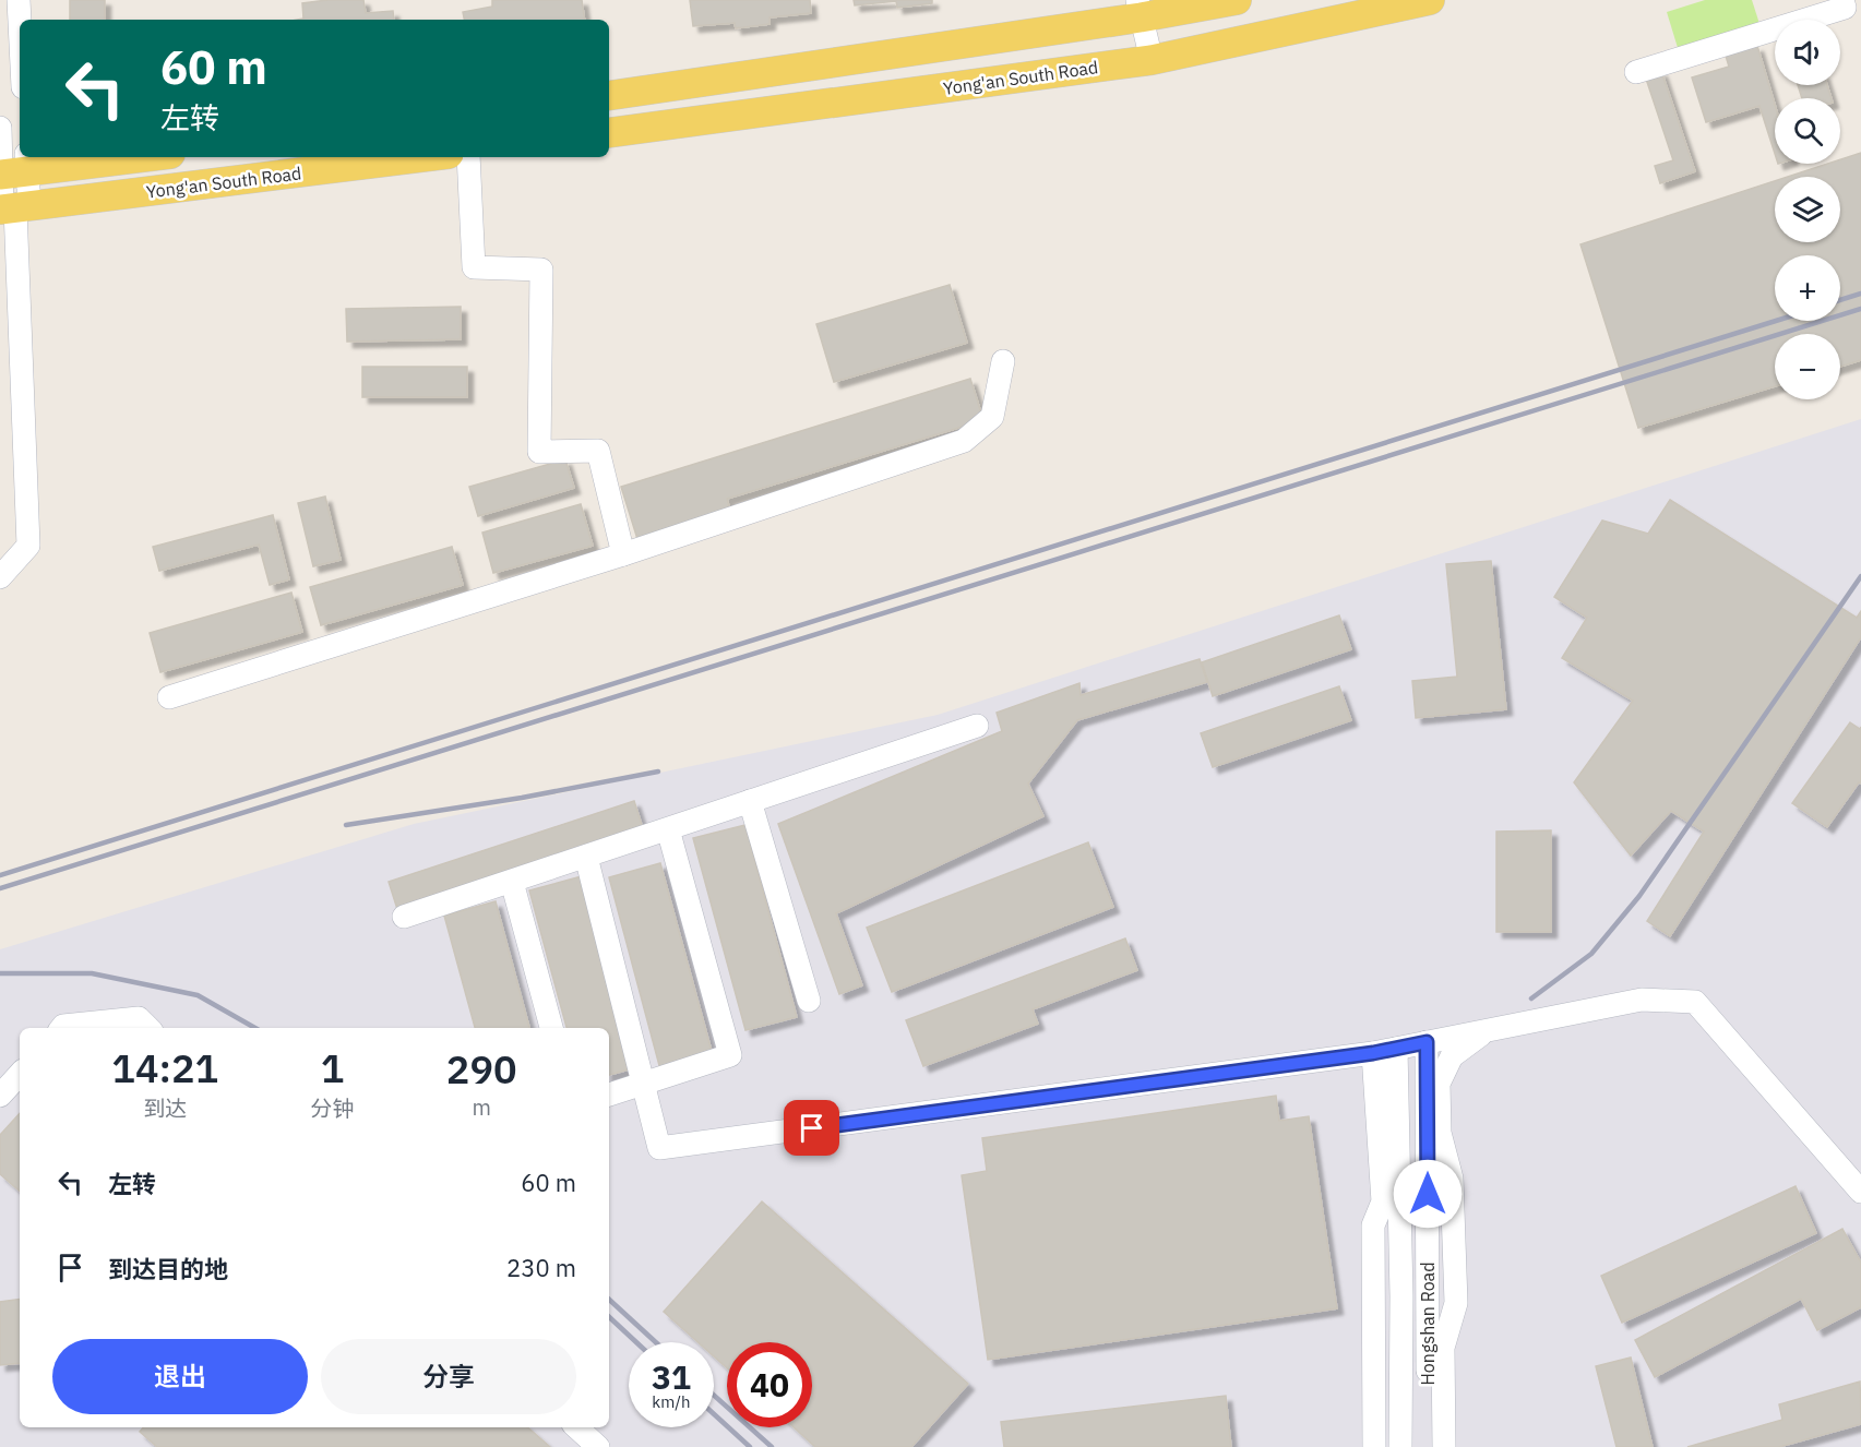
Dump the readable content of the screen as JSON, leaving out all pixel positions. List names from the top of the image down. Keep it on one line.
{"streets":{"main road":["Yong'an South Road"],"street":["Hongshan Road"]},"page":{"map_buttons":["+","−"],"turn":["60 m","左转"],"eta":["14:21","到达","1","分钟","290","m"],"list":[{"name":"左转","value":"60 m"},{"name":"到达目的地","value":"230 m"}],"buttons":["退出","分享"],"speed":"31 km/h","limit":"40"}}
